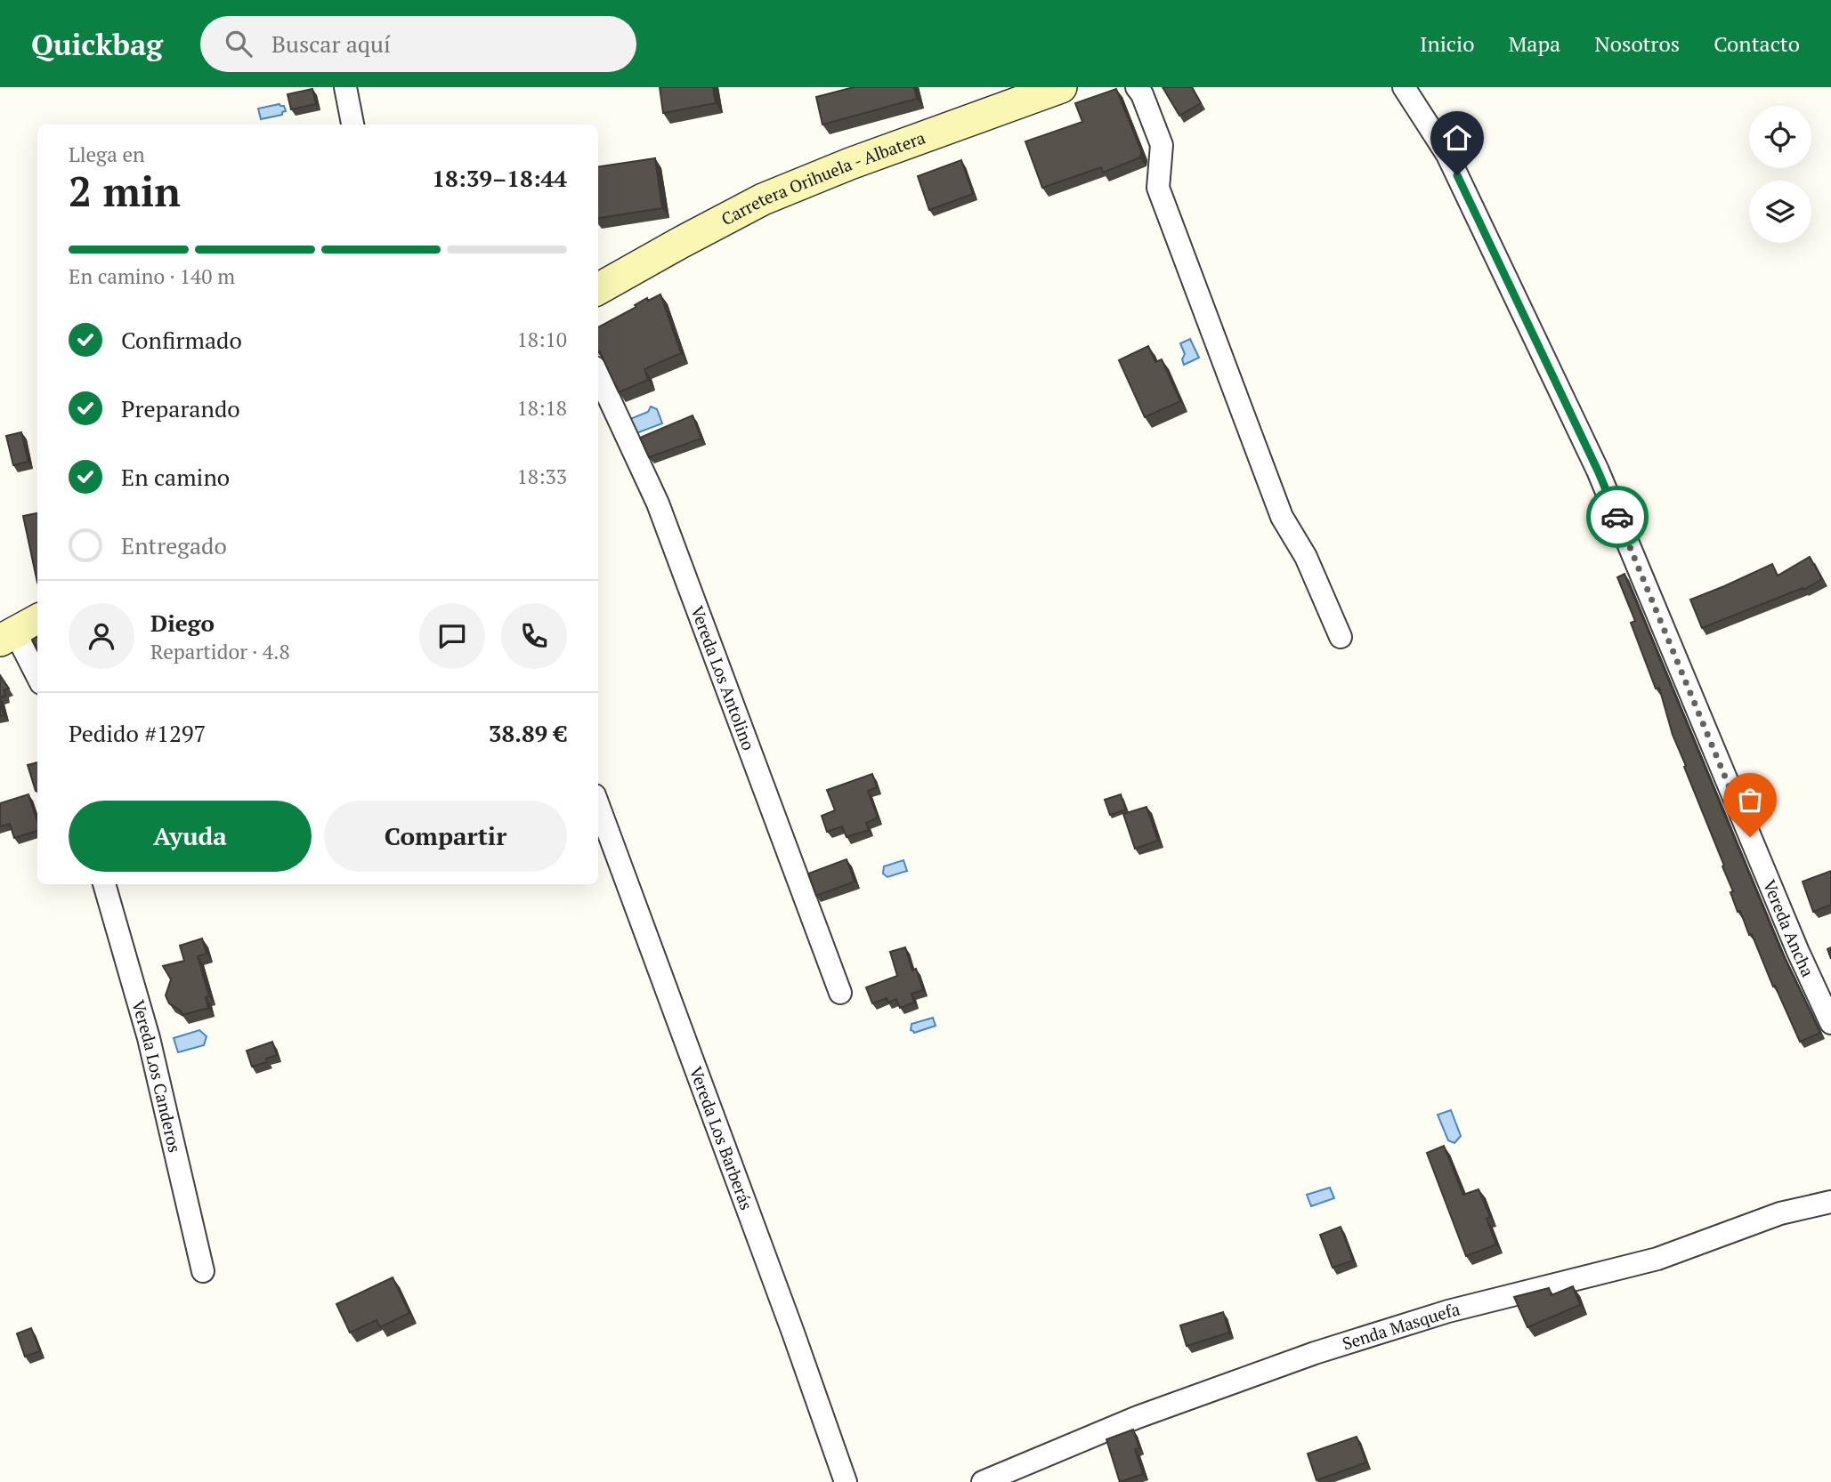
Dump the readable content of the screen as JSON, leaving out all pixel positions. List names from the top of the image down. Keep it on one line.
{"streets":{"main road":["Carretera Orihuela - Albatera"],"street":["Vereda Los Antolino","Vereda Ancha","Vereda Los Canderos","Vereda Los Barberás","Senda Masquefa"]},"page":{"header":"Quickbag","search":"Buscar aquí","nav":["Inicio","Mapa","Nosotros","Contacto"],"heading":["2 min","Llega en","18:39–18:44"],"panel":["Diego","Repartidor · 4.8","Pedido #1297","38.89 €"],"bar":"En camino · 140 m","list":[["Confirmado","18:10"],["Preparando","18:18"],["En camino","18:33"],"Entregado"],"buttons":["Ayuda","Compartir"]}}
